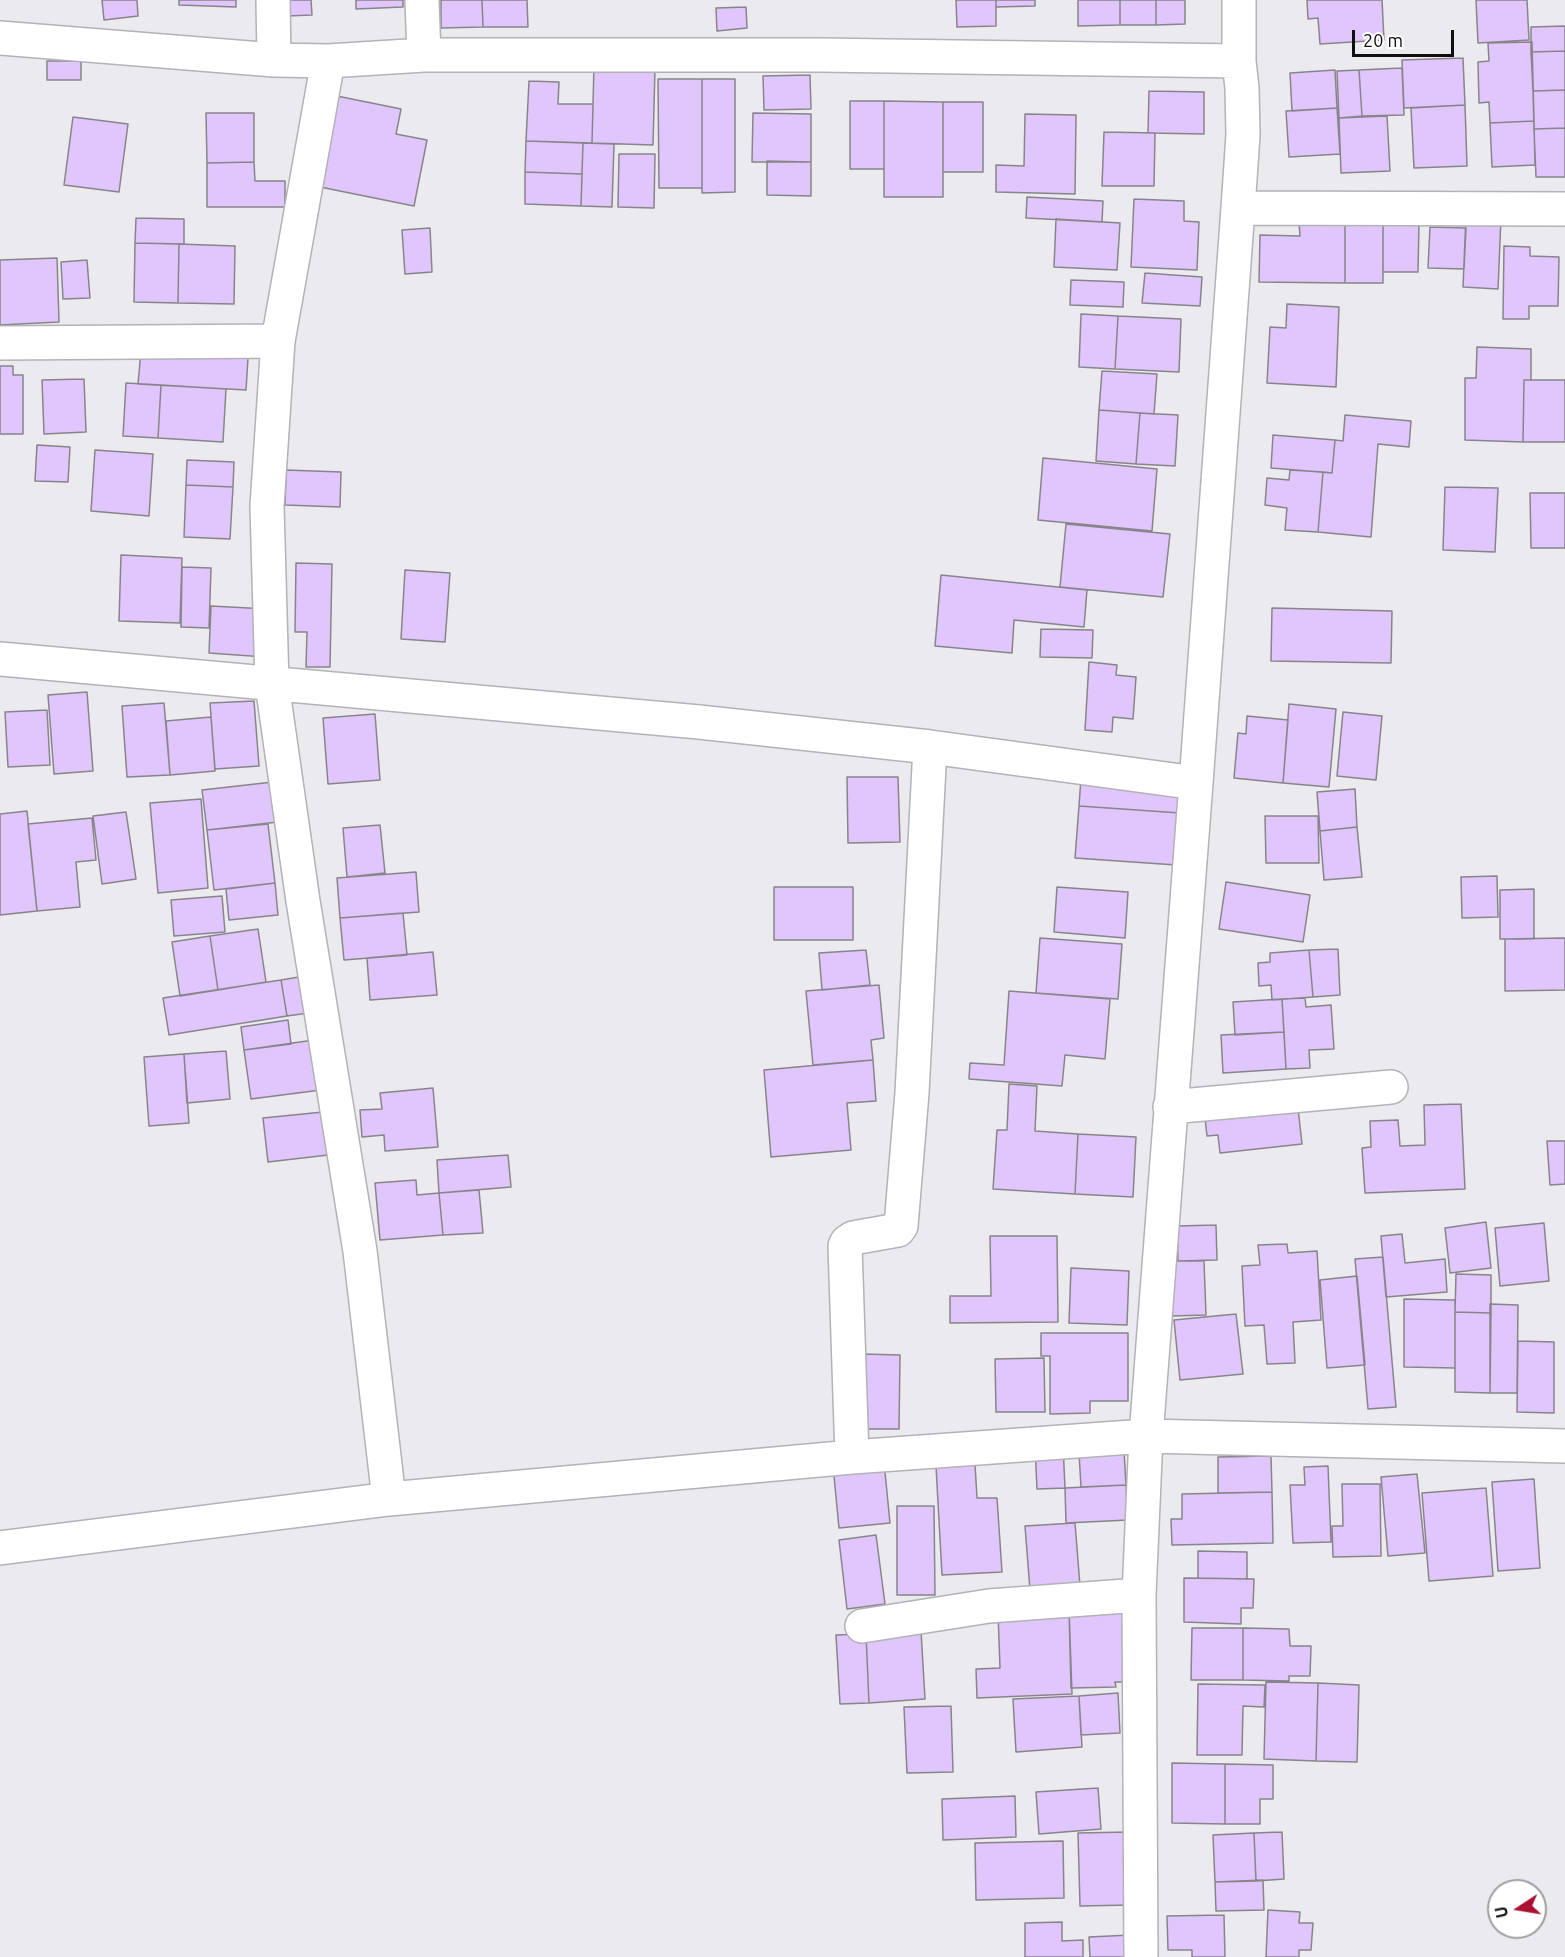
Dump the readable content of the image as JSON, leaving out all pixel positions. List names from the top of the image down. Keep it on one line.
{"scale_bar":"20 m","north":"left"}
